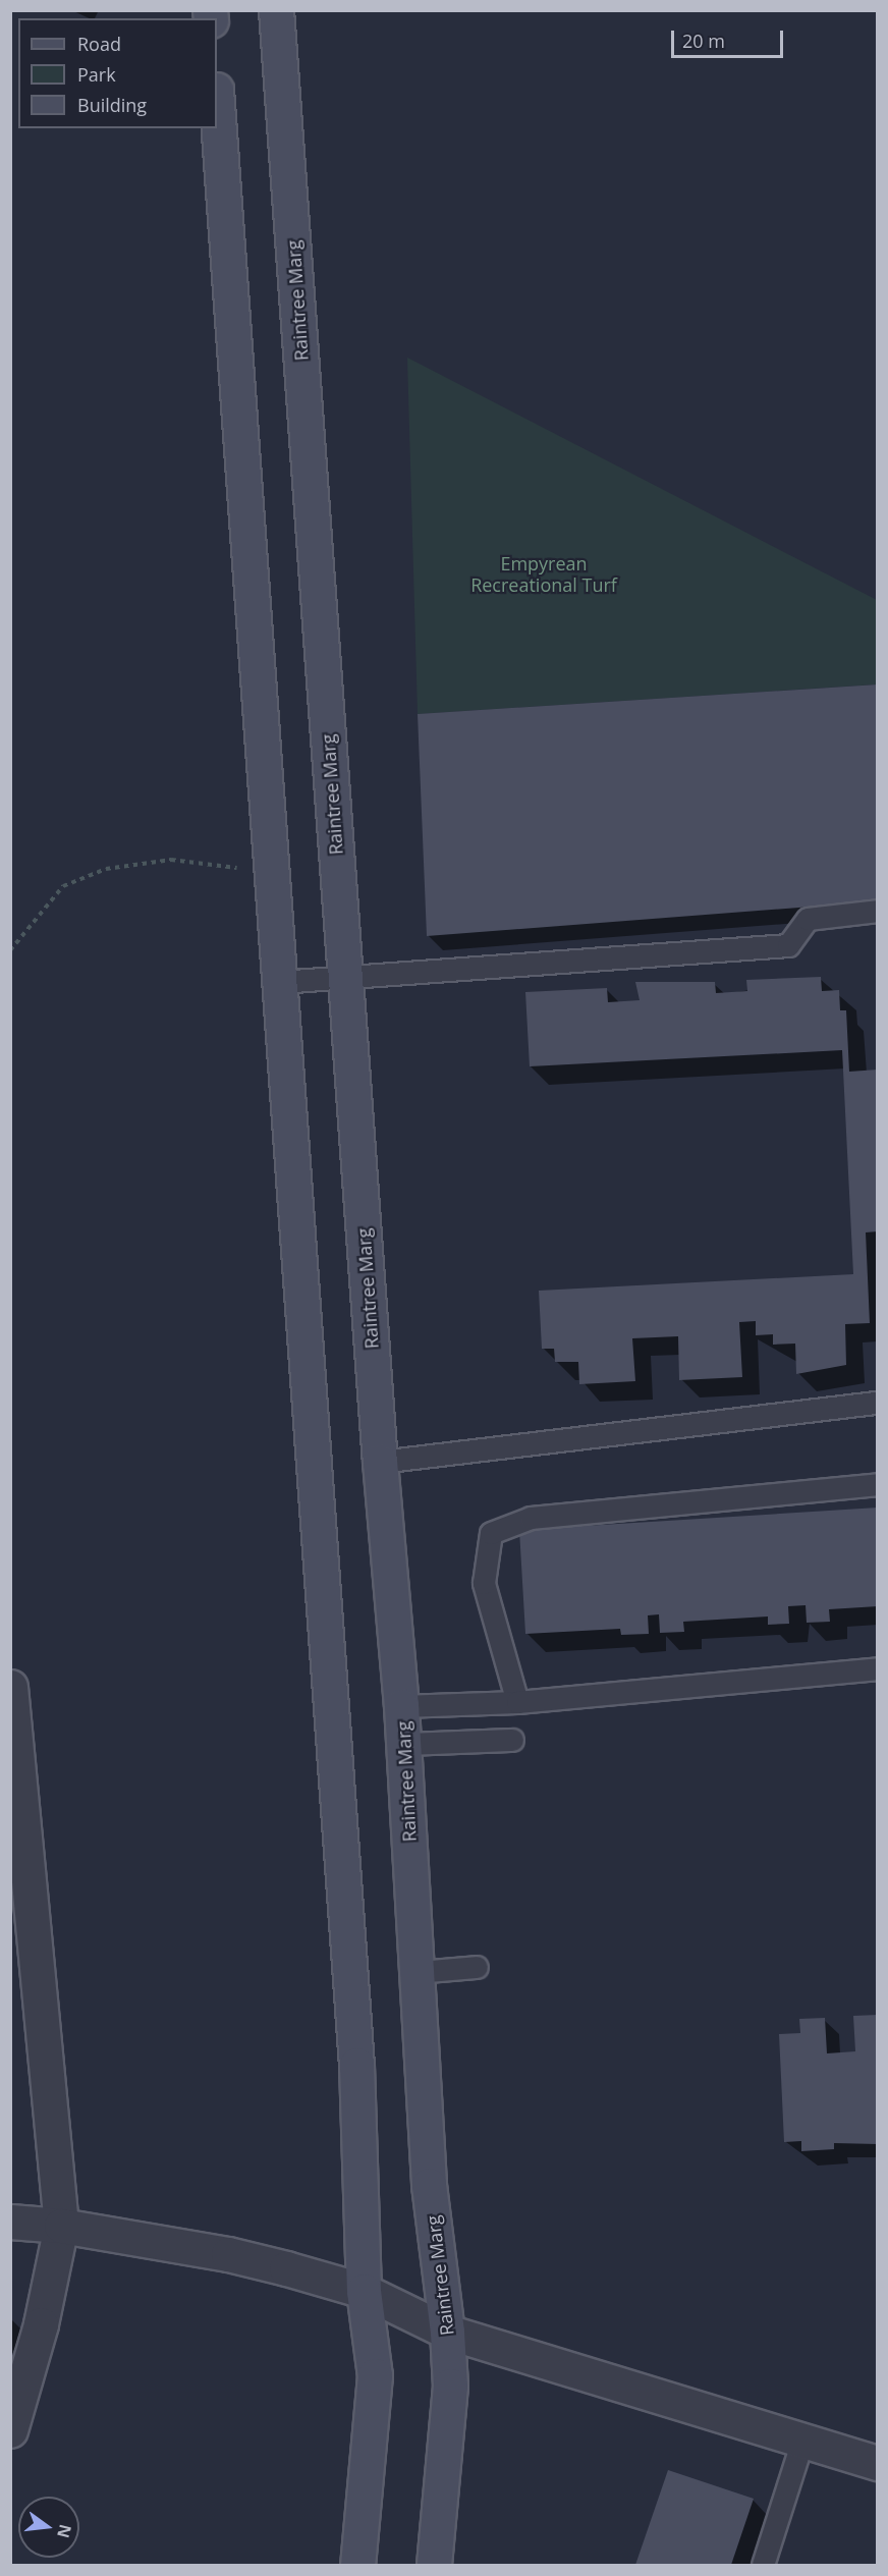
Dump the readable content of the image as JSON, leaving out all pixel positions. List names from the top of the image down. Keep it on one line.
{"streets":{"main road":["Raintree Marg"]},"parks":["Empyrean Recreational Turf"],"legend":["Road","Park","Building"],"scale_bar":"20 m","north":"right"}
